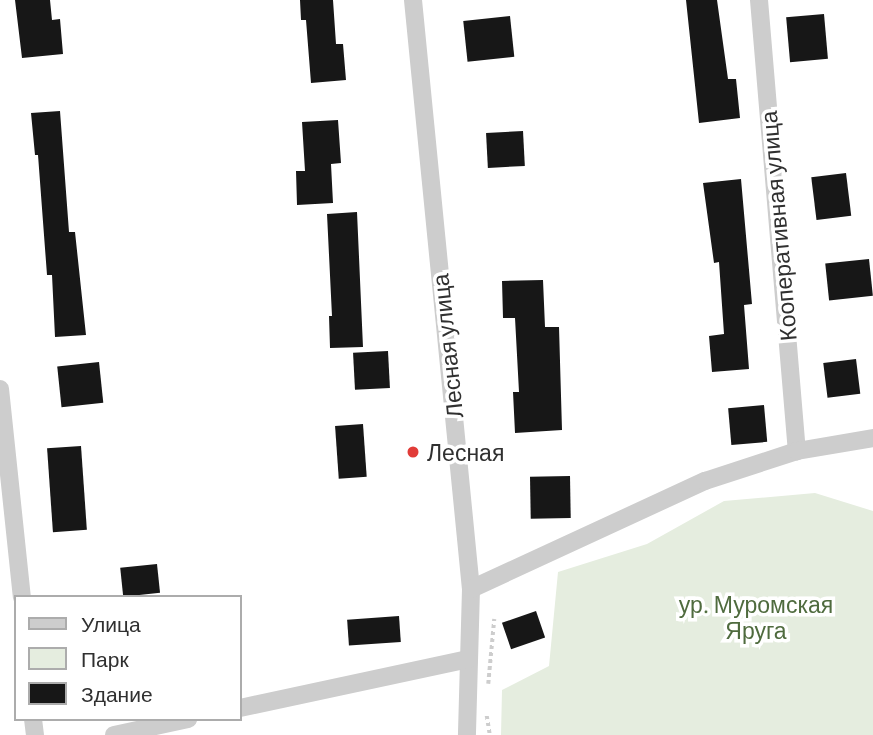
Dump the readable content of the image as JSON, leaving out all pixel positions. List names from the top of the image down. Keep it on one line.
{"streets":{"street":["Кооперативная улица","Лесная улица"]},"parks":["ур. Муромская Яруга"],"places":["Лесная"],"legend":["Улица","Парк","Здание"]}
